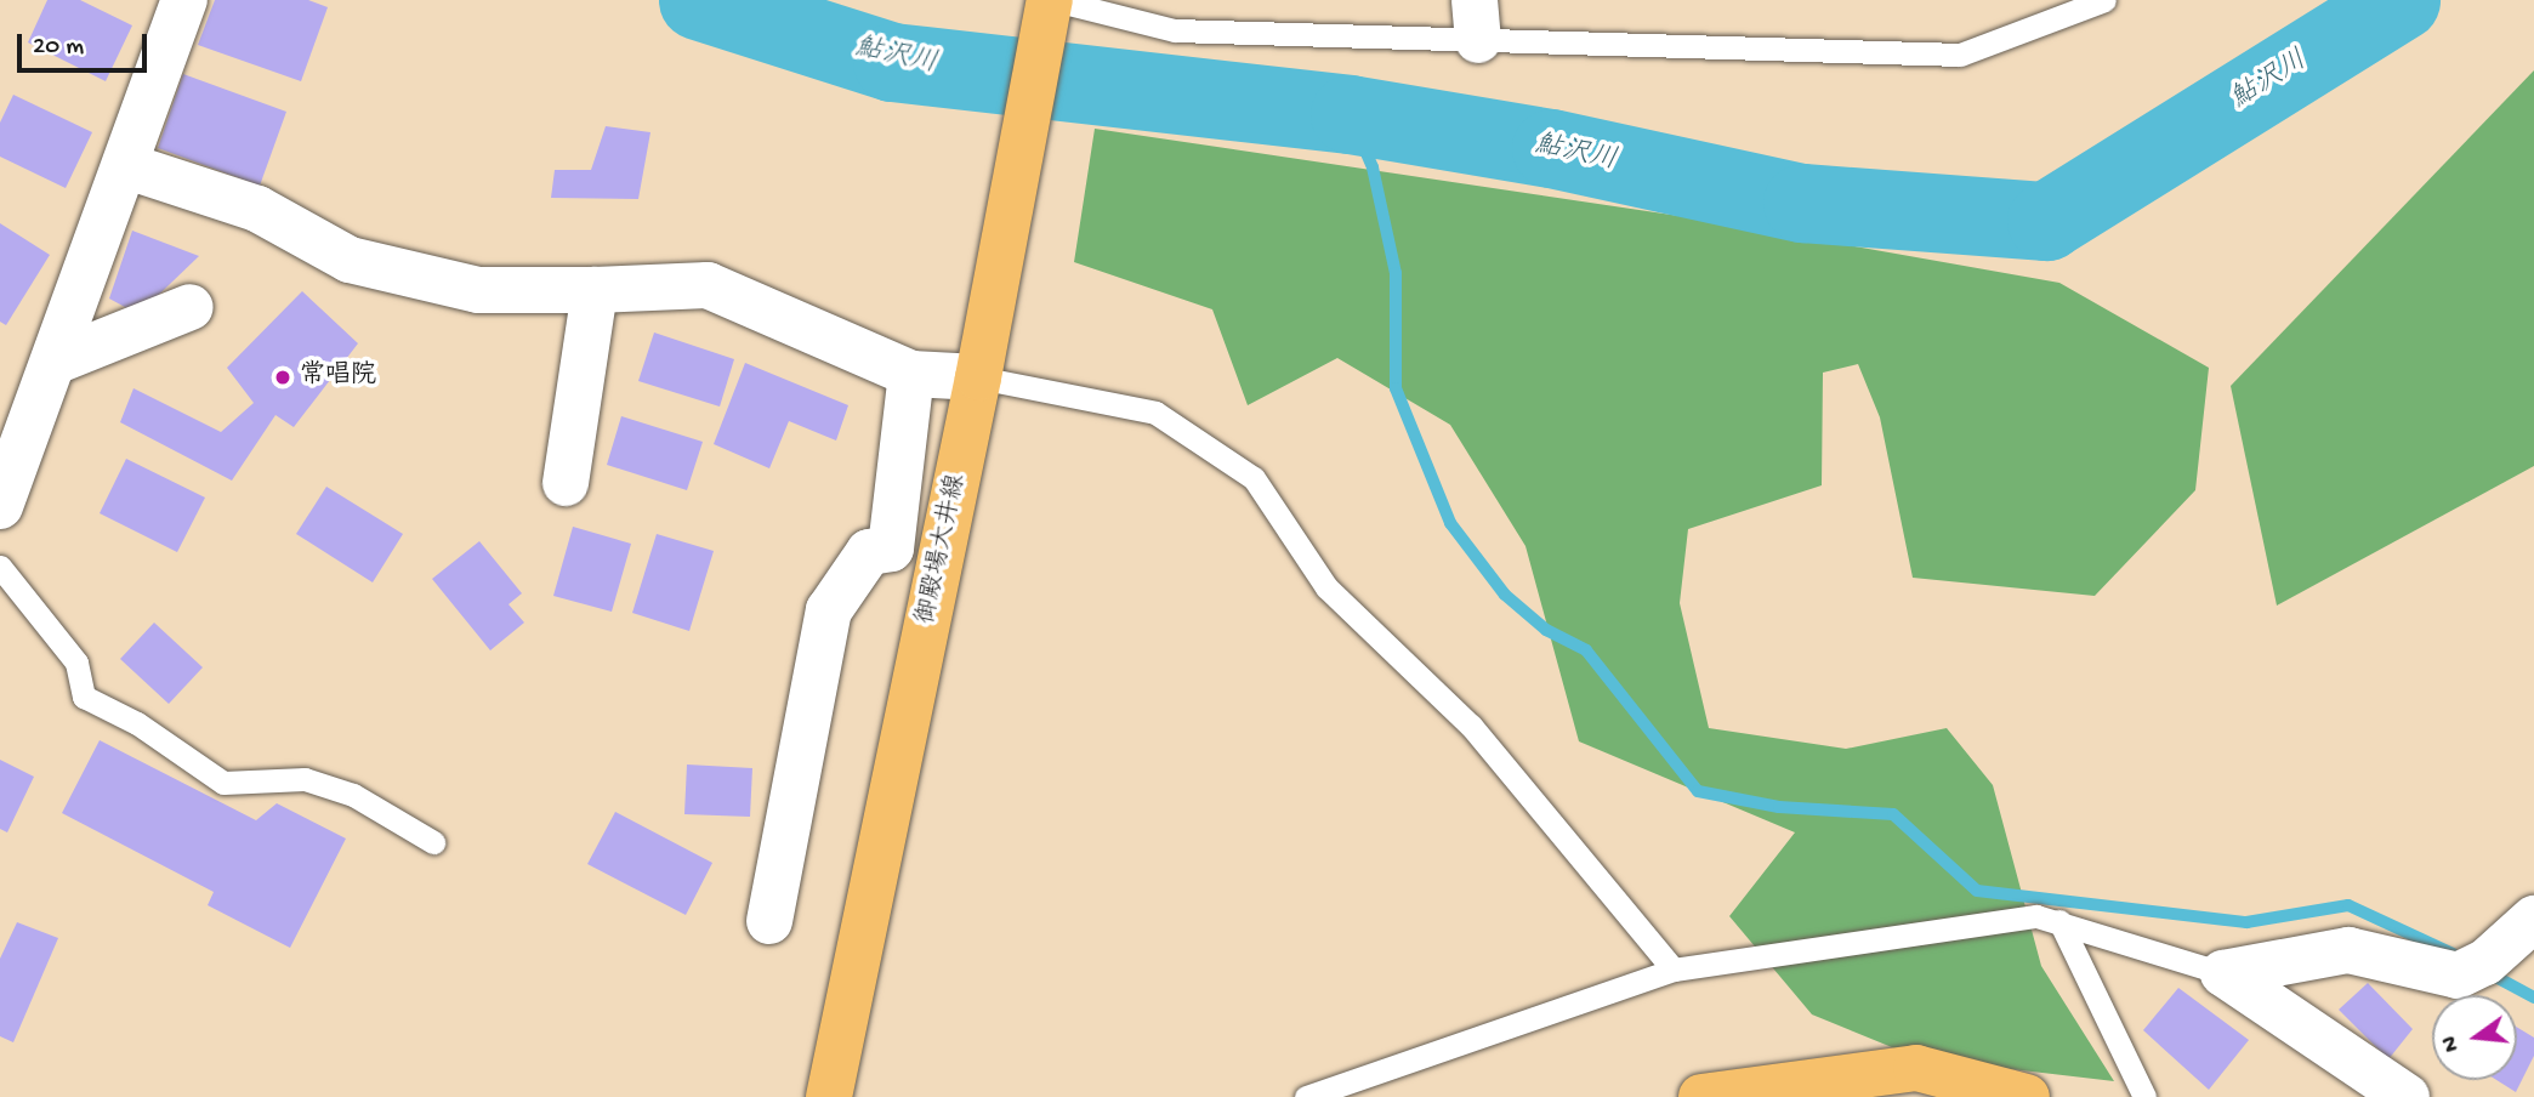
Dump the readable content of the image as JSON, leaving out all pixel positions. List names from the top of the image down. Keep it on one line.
{"streets":{"main road":["御殿場大井線"]},"water":["鮎沢川"],"places":["常唱院"],"scale_bar":"20 m","north":"left"}
